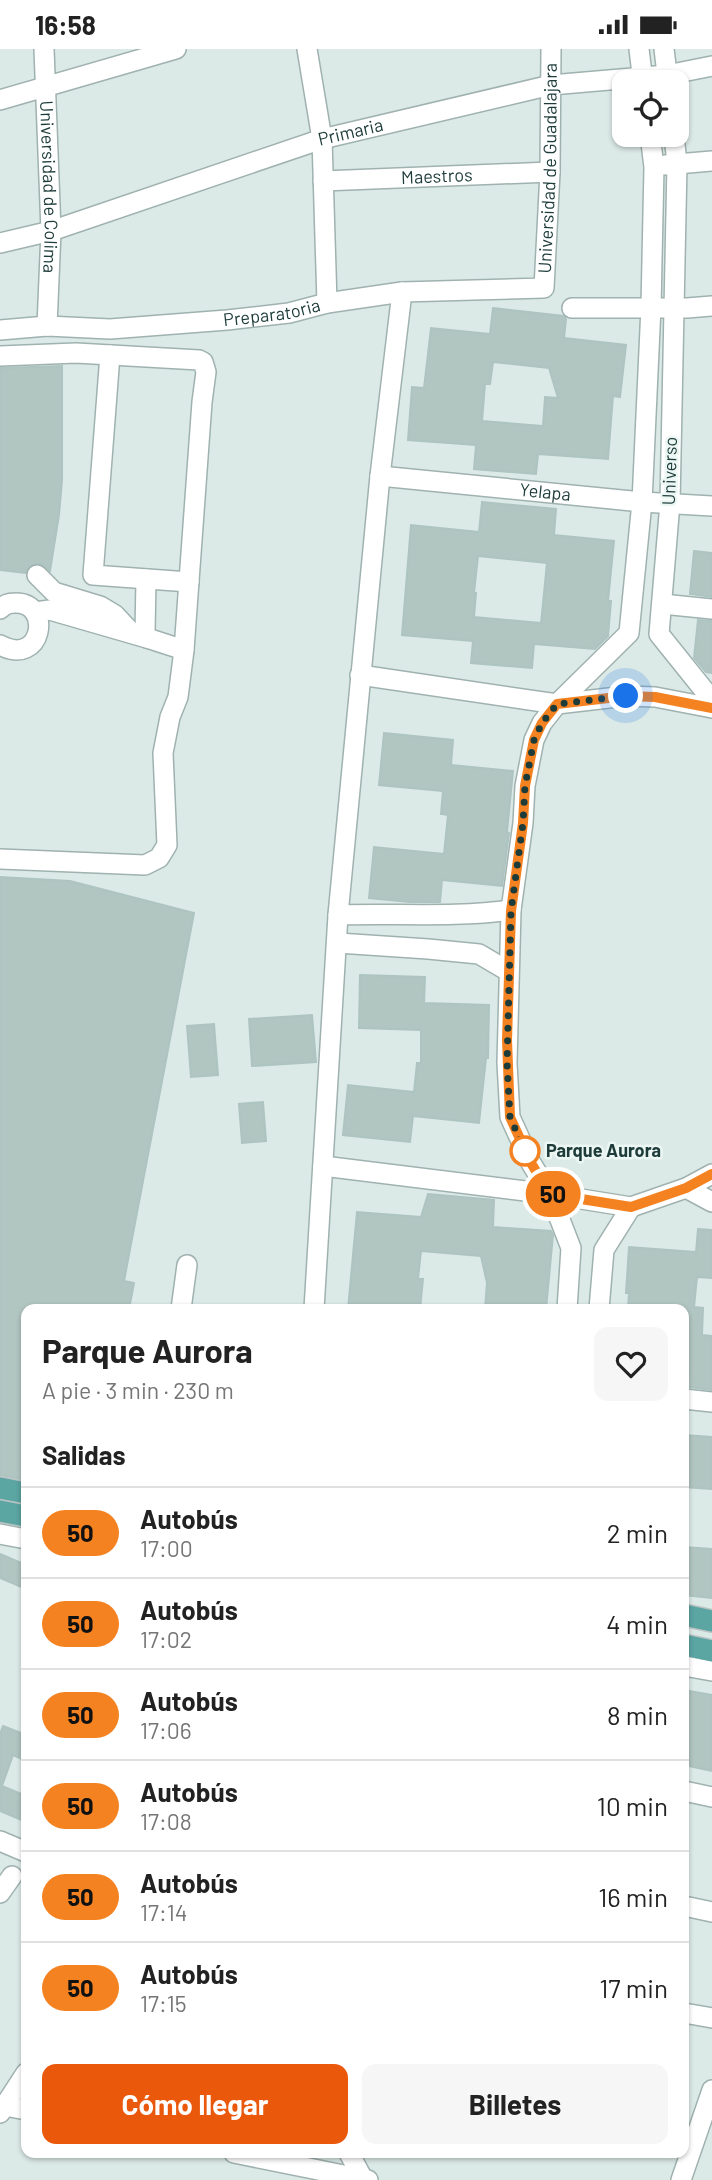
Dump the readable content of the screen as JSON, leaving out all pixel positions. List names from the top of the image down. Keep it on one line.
{"streets":{"street":["Primaria","Universidad de Guadalajara","Maestros","Universidad de Colima","Preparatoria","Universo","Yelapa"]},"crossings":[["Primaria","Universidad de Guadalajara"],["Primaria","Universidad de Colima"],["Universidad de Guadalajara","Maestros"],["Universidad de Guadalajara","Preparatoria"],["Universidad de Colima","Preparatoria"],["Universo","Yelapa"]],"places":["Parque Aurora"],"lines":["bus line 50"],"page":{"status":"16:58","on_map":"50","heading":[["Parque Aurora","A pie · 3 min · 230 m"],"Salidas"],"list":[{"mark":"50","name":"Autobús","note":"17:00","value":"2 min"},{"mark":"50","name":"Autobús","note":"17:02","value":"4 min"},{"mark":"50","name":"Autobús","note":"17:06","value":"8 min"},{"mark":"50","name":"Autobús","note":"17:08","value":"10 min"},{"mark":"50","name":"Autobús","note":"17:14","value":"16 min"},{"mark":"50","name":"Autobús","note":"17:15","value":"17 min"}],"buttons":["Cómo llegar","Billetes"]}}
